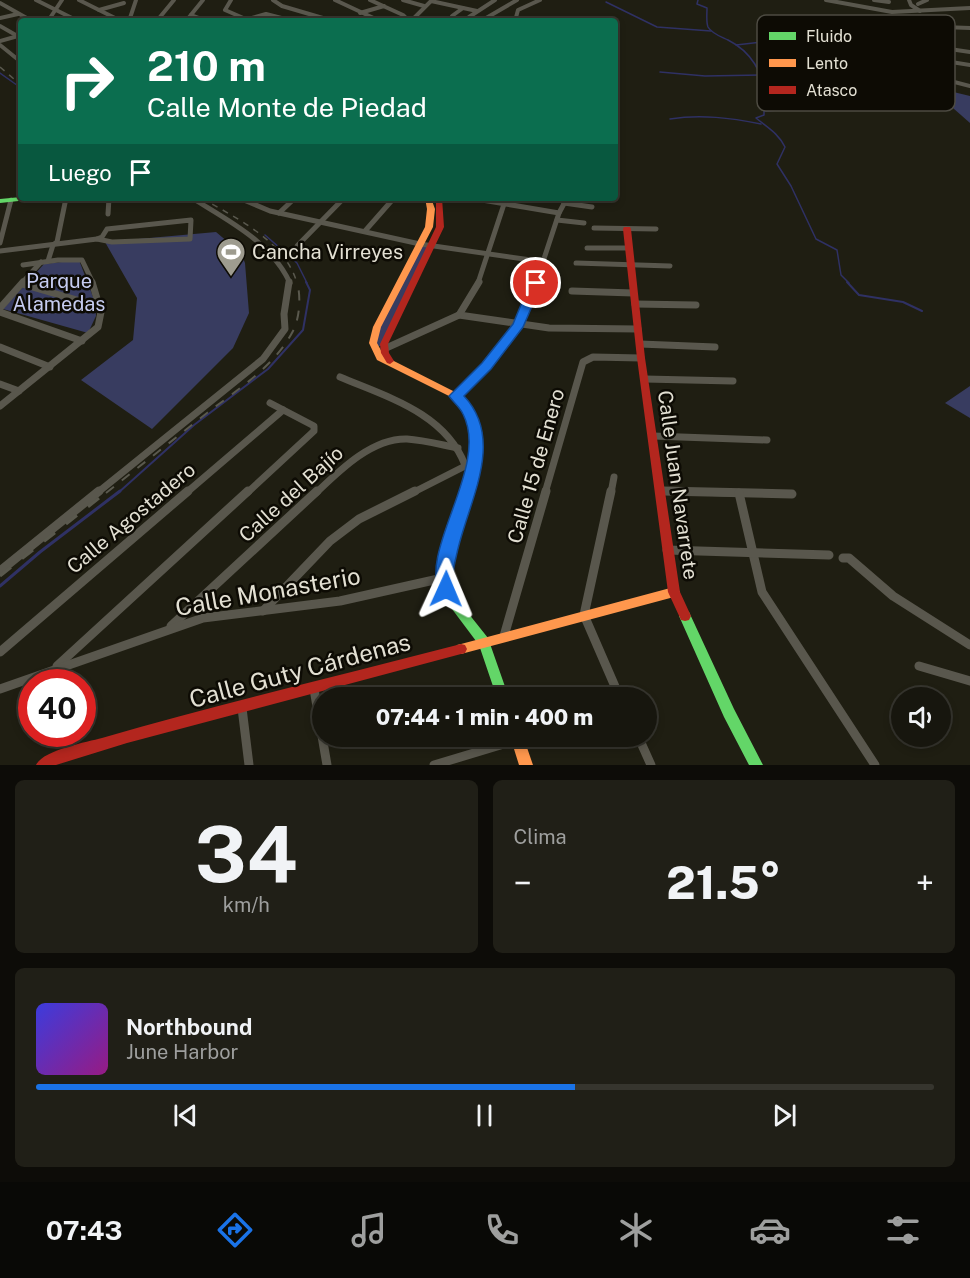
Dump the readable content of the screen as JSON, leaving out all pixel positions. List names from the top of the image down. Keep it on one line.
{"streets":{"street":["Calle 15 de Enero","Calle Juan Navarrete","Calle del Bajío","Calle Agostadero","Calle Monasterio","Calle Guty Cárdenas"]},"crossings":[["Calle 15 de Enero","Calle Juan Navarrete"],["Calle 15 de Enero","Calle Guty Cárdenas"],["Calle Juan Navarrete","Calle Guty Cárdenas"],["Calle del Bajío","Calle Agostadero"],["Calle del Bajío","Calle Monasterio"]],"parks":["Parque Alamedas"],"places":{"sports":["Cancha Virreyes"]},"legend":["Fluido","Lento","Atasco"],"page":{"turn":["210 m","Calle Monte de Piedad"],"then":"Luego","limit":"40","trip":"07:44 · 1 min · 400 m","tile":[["34","km/h"],"Clima"],"heat":["−","21.5°","+"],"song":["Northbound","June Harbor"],"tabs":"07:43"}}
